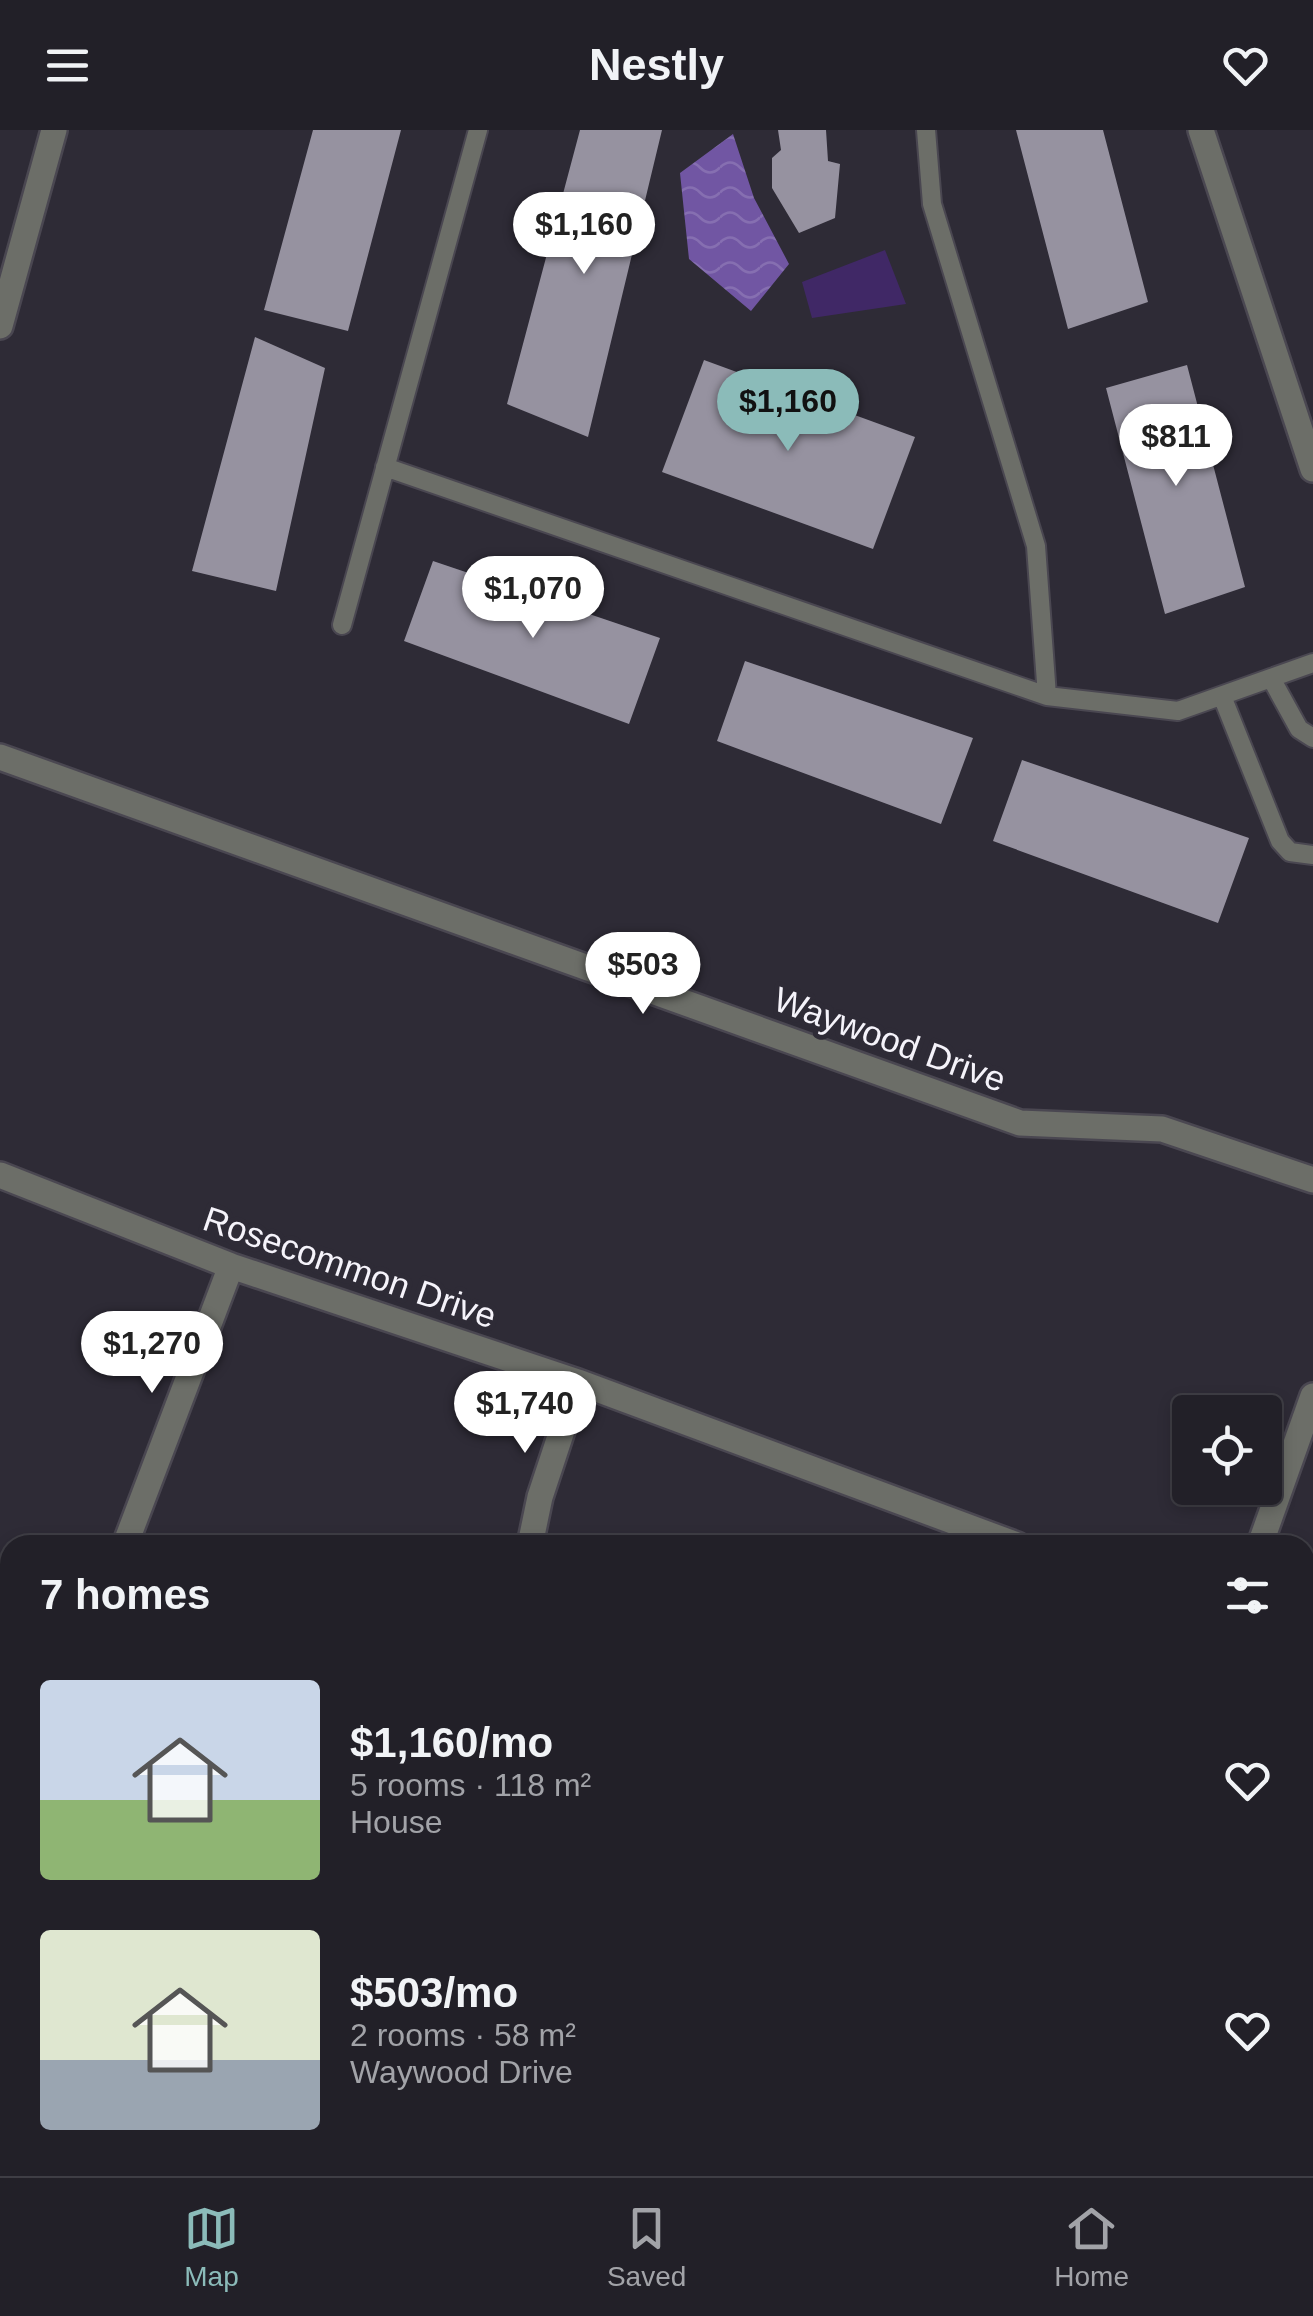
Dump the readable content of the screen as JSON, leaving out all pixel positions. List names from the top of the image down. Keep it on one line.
{"streets":{"street":["Waywood Drive","Rosecommon Drive"]},"page":{"header":"Nestly","price":["$1,160","$1,160","$811","$1,070","$503","$1,270","$1,740"],"heading":"7 homes","list":[{"name":"$1,160/mo","note":"5 rooms · 118 m² · House"},{"name":"$503/mo","note":"2 rooms · 58 m² · Waywood Drive"}],"tabs":["Map","Saved","Home"]}}
